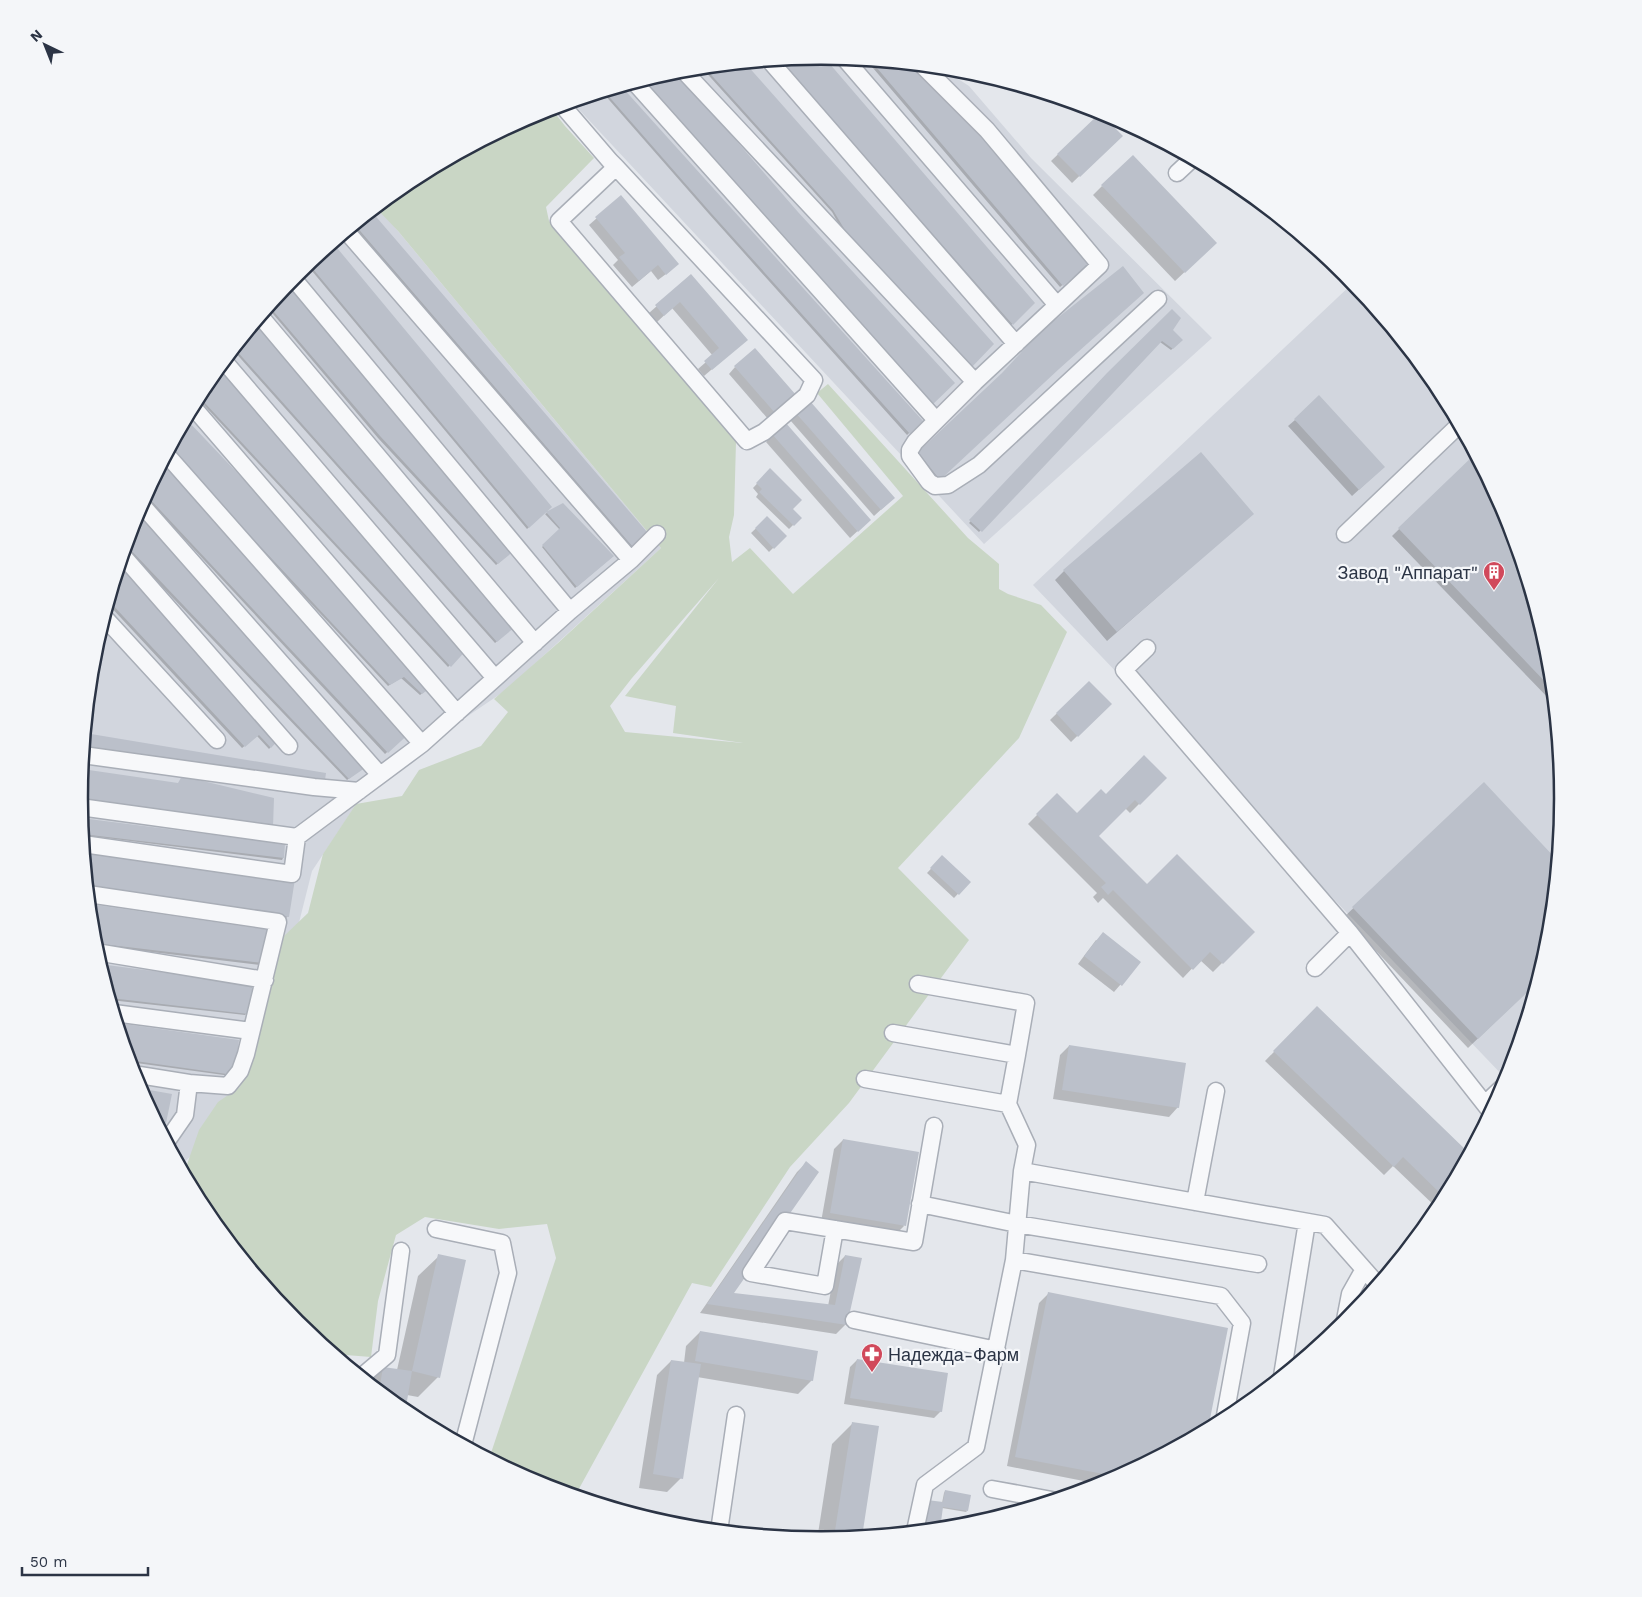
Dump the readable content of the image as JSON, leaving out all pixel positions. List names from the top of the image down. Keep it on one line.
{"places":{"building":["Завод \"Аппарат\""],"pharmacy":["Надежда-Фарм"]},"scale_bar":"50 m","north":"top left"}
